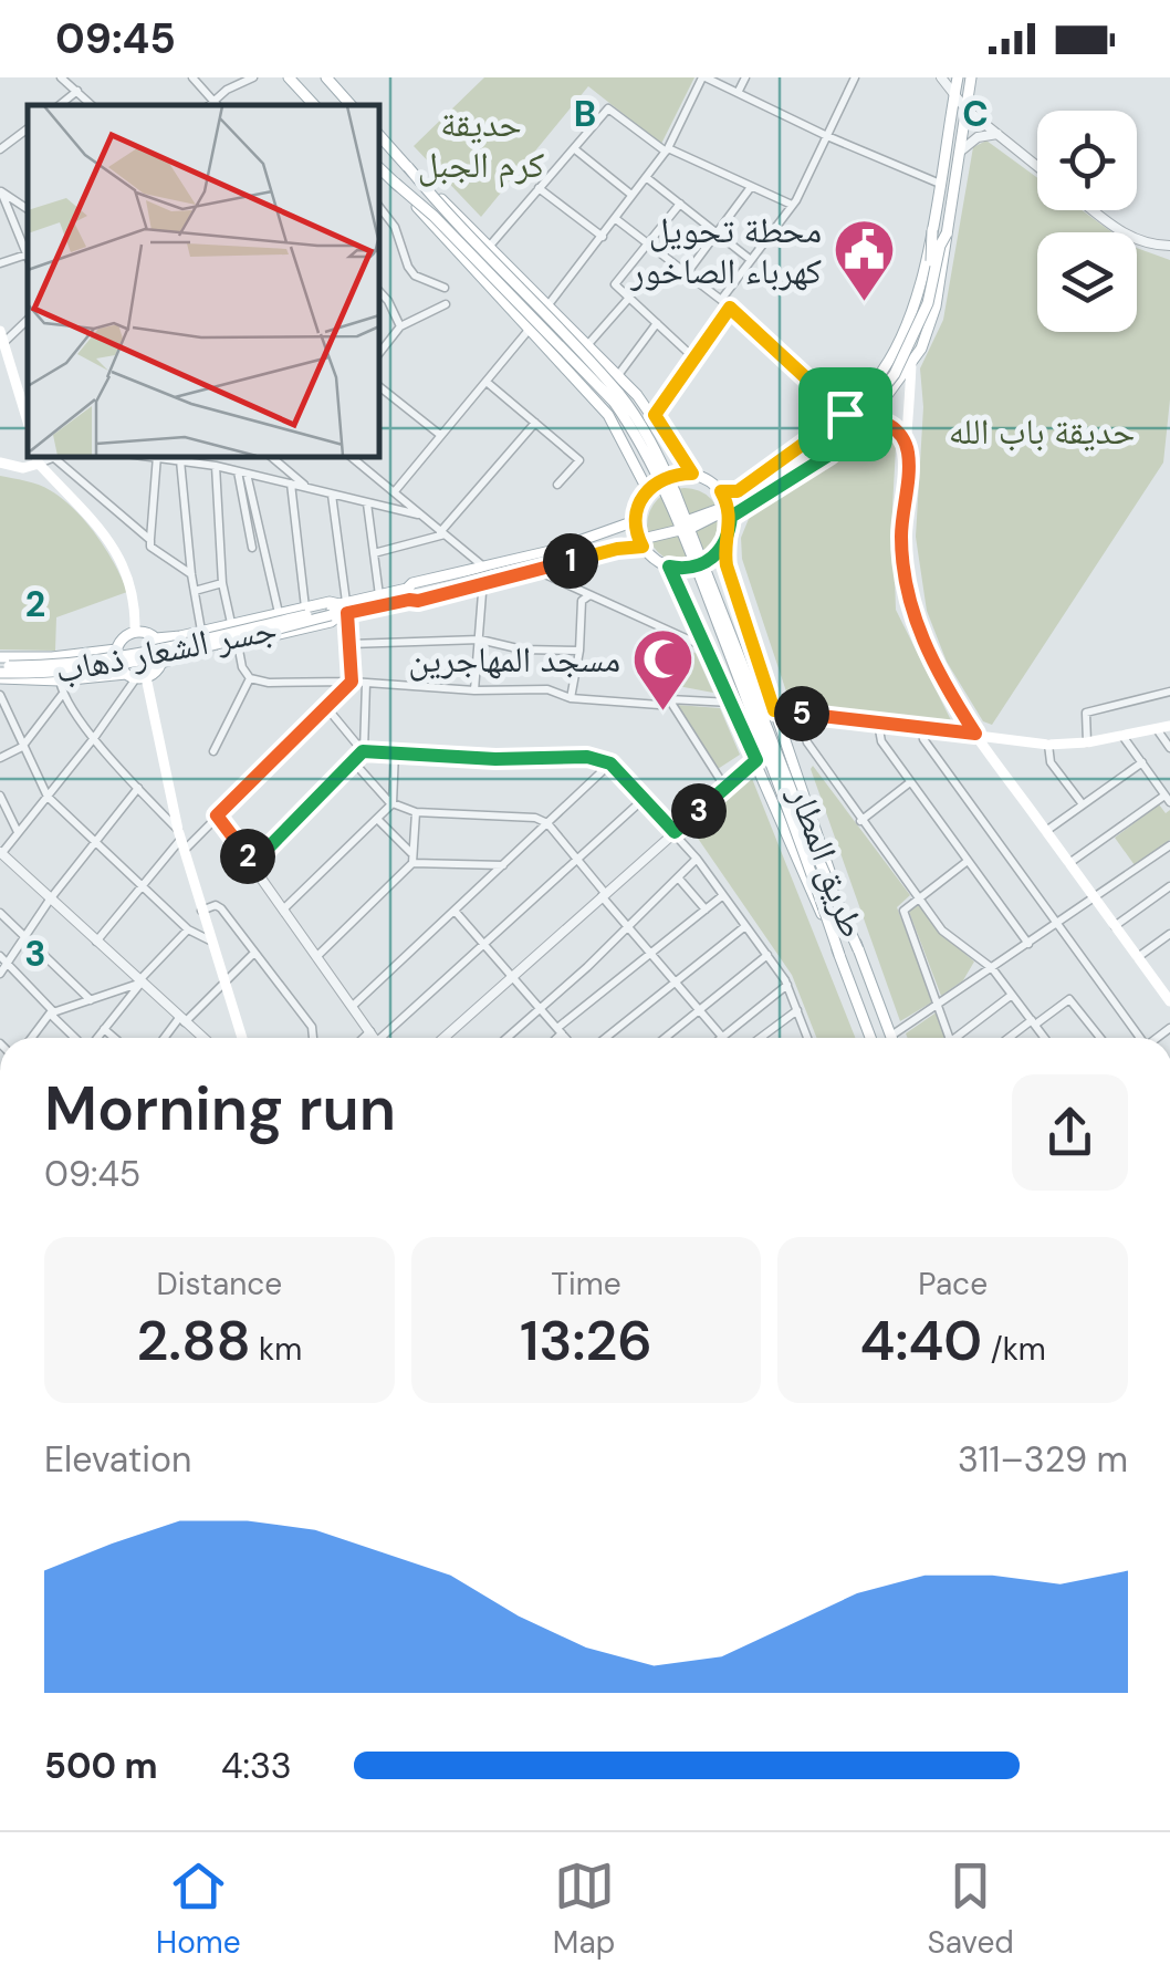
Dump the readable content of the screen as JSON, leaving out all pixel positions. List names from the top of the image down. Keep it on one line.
{"streets":{"main road":["جسر الشعار ذهاب","طريق المطار"]},"parks":["حديقة كرم الجبل","حديقة باب الله"],"places":{"public building":["محطة تحويل كهرباء الصاخور"],"mosque":["مسجد المهاجرين"]},"page":{"status":"09:45","pins":["1","5","3","2"],"heading":["Morning run","09:45"],"stats":[["Distance","2.88 km"],["Time","13:26"],["Pace","4:40 /km"]],"chart":["Elevation","311–329 m"],"list":[{"name":"500 m","note":"4:33"}],"tabs":["Home","Map","Saved"]},"grid":{"columns":["B","C"],"rows":["2","3"]}}
